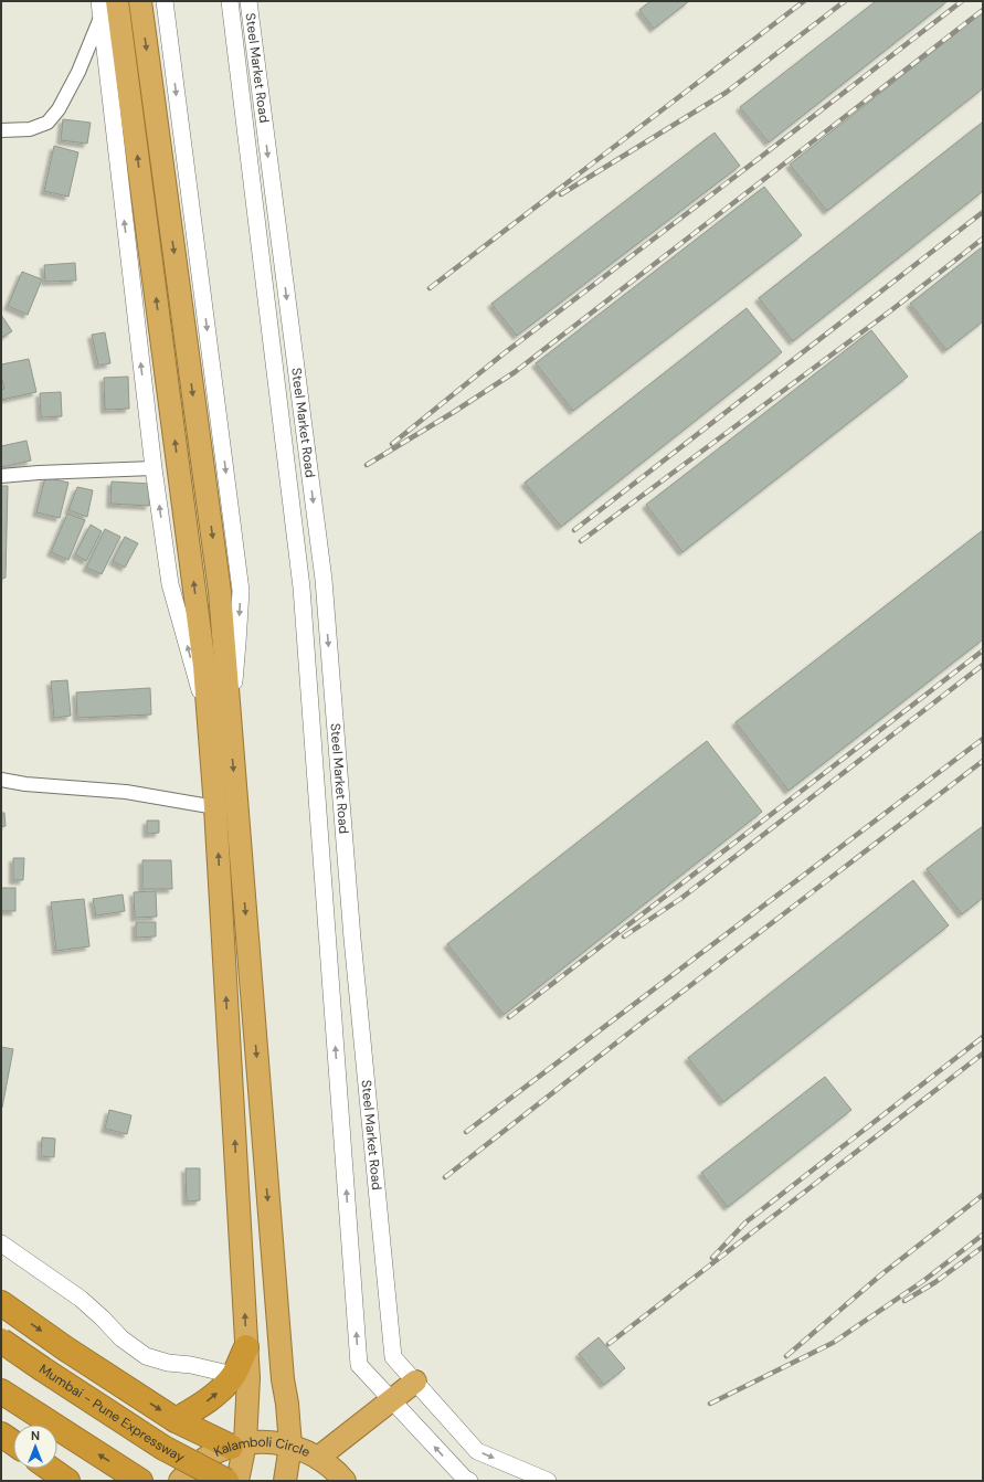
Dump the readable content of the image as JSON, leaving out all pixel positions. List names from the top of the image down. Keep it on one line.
{"streets":{"highway":["Mumbai - Pune Expressway","Kalamboli Circle"],"street":["Steel Market Road"]},"north":"top"}
